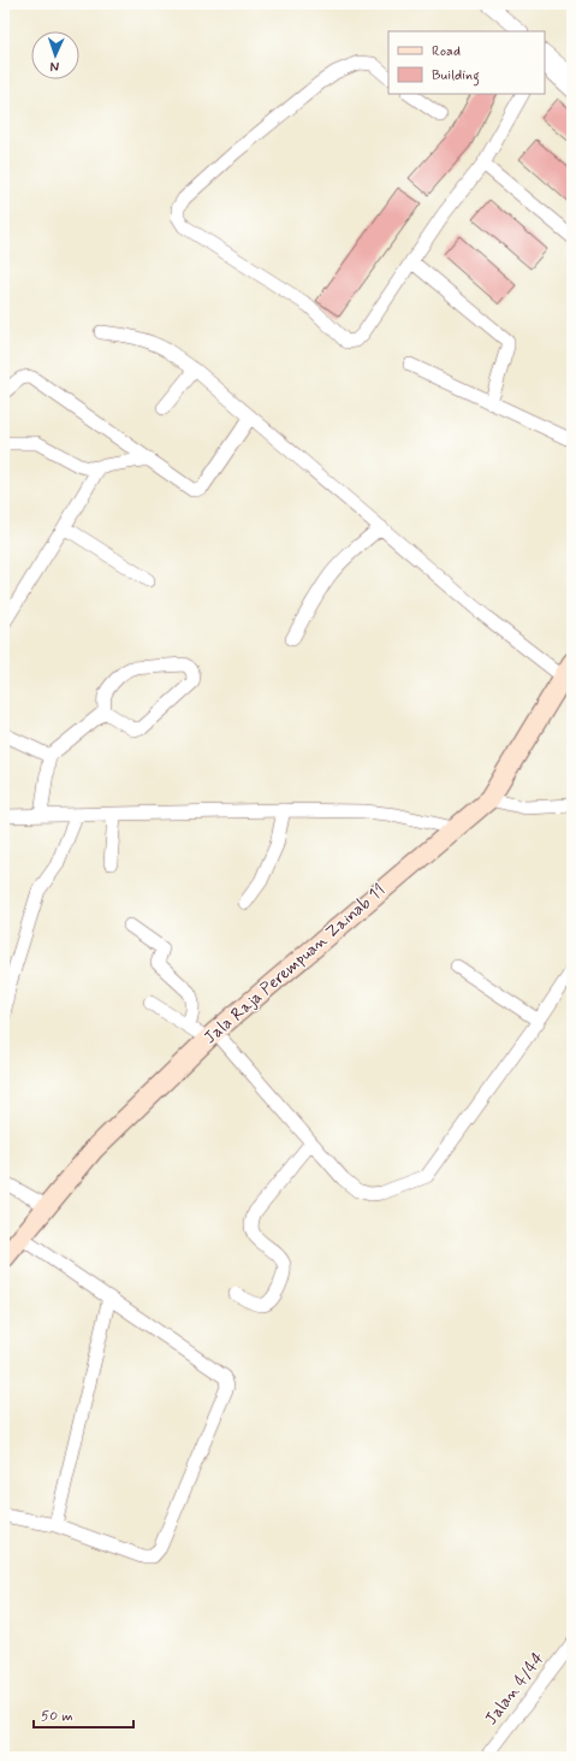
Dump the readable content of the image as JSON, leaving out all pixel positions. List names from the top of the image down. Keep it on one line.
{"streets":{"main road":["Jala Raja Perempuan Zainab 11"],"street":["Jalan 4/44"]},"legend":["Road","Building"],"scale_bar":"50 m","north":"bottom"}
